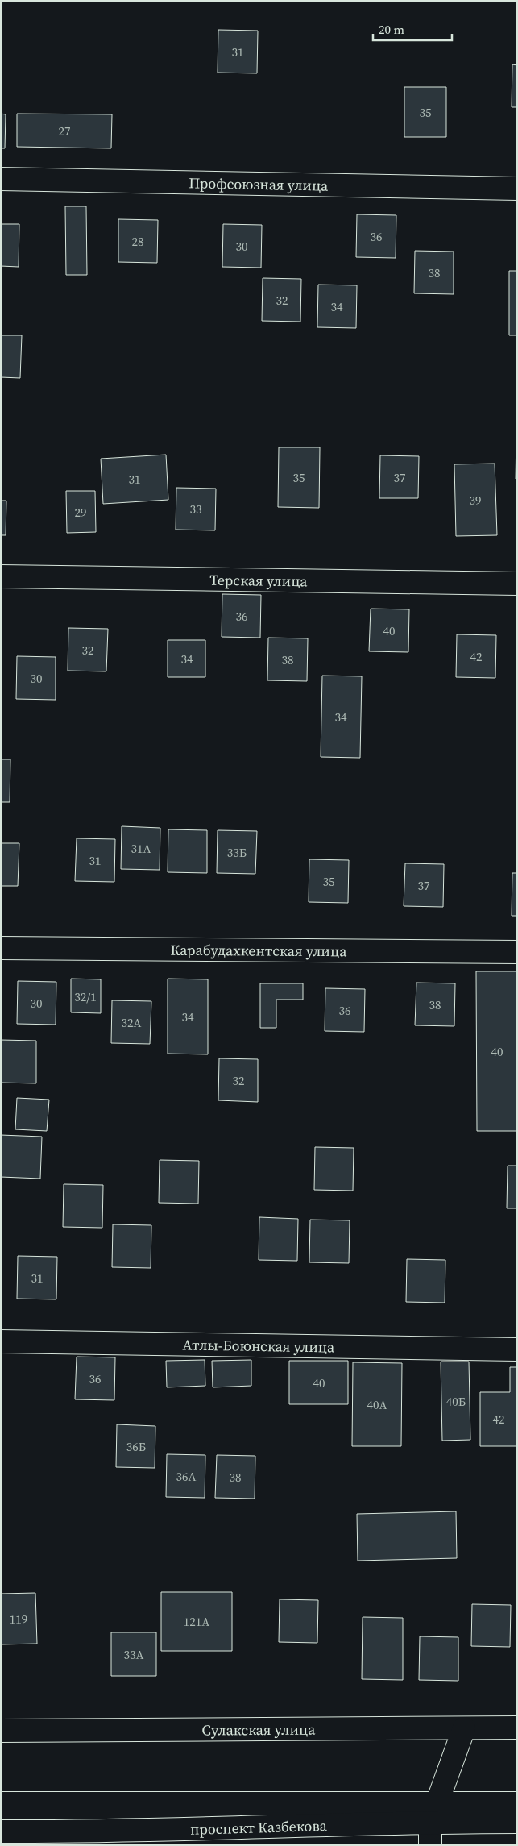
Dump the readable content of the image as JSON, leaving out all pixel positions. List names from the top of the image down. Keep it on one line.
{"streets":{"main road":["Профсоюзная улица","Терская улица","Карабудахкентская улица","Атлы-Боюнская улица","Сулакская улица","проспект Казбекова"]},"house_numbers":["31","35","27","36","28","30","38","32","34","35","37","31","39","33","29","36","40","32","42","34","38","30","34","31А","33Б","31","35","37","32/1","30","38","36","34","32А","40","32","31","36","40","40Б","40А","42","36Б","36А","38","119","121А","33А"],"scale_bar":"20 m"}
